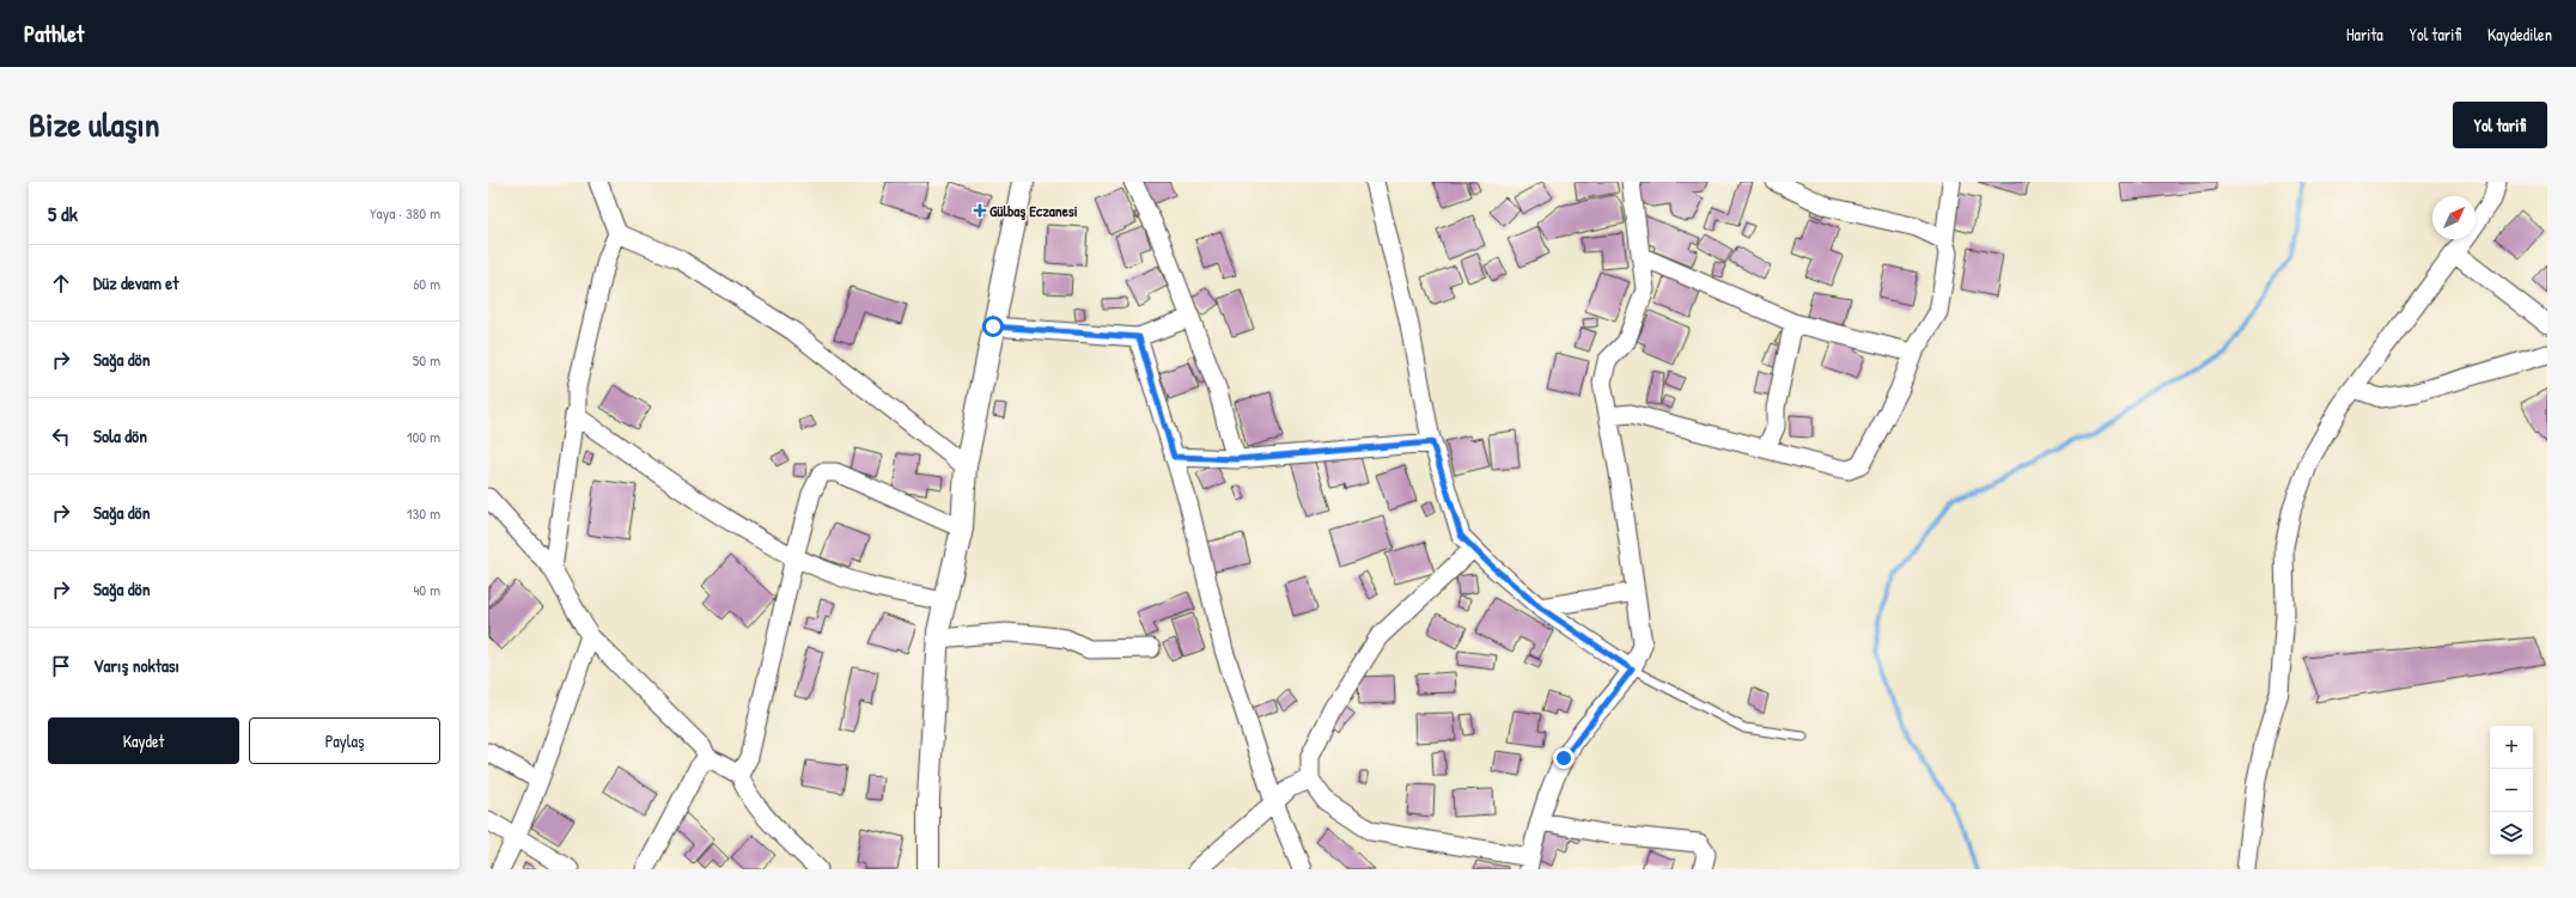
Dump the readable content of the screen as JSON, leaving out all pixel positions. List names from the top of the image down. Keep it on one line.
{"places":{"health":["Gülbaş Eczanesi"]},"north":"top right","page":{"header":"Pathlet","nav":["Harita","Yol tarifi","Kaydedilen"],"title":"Bize ulaşın","buttons":["Yol tarifi",["Kaydet","Paylaş"]],"heading":["5 dk","Yaya · 380 m"],"list":[["Düz devam et","60 m"],["Sağa dön","50 m"],["Sola dön","100 m"],["Sağa dön","130 m"],["Sağa dön","40 m"],"Varış noktası"],"map_buttons":["+","−"]}}
